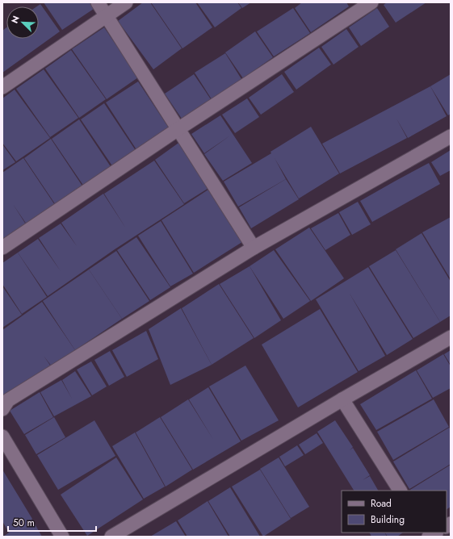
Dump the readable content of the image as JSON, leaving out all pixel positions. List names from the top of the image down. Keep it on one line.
{"legend":["Road","Building"],"scale_bar":"50 m","north":"top left"}
